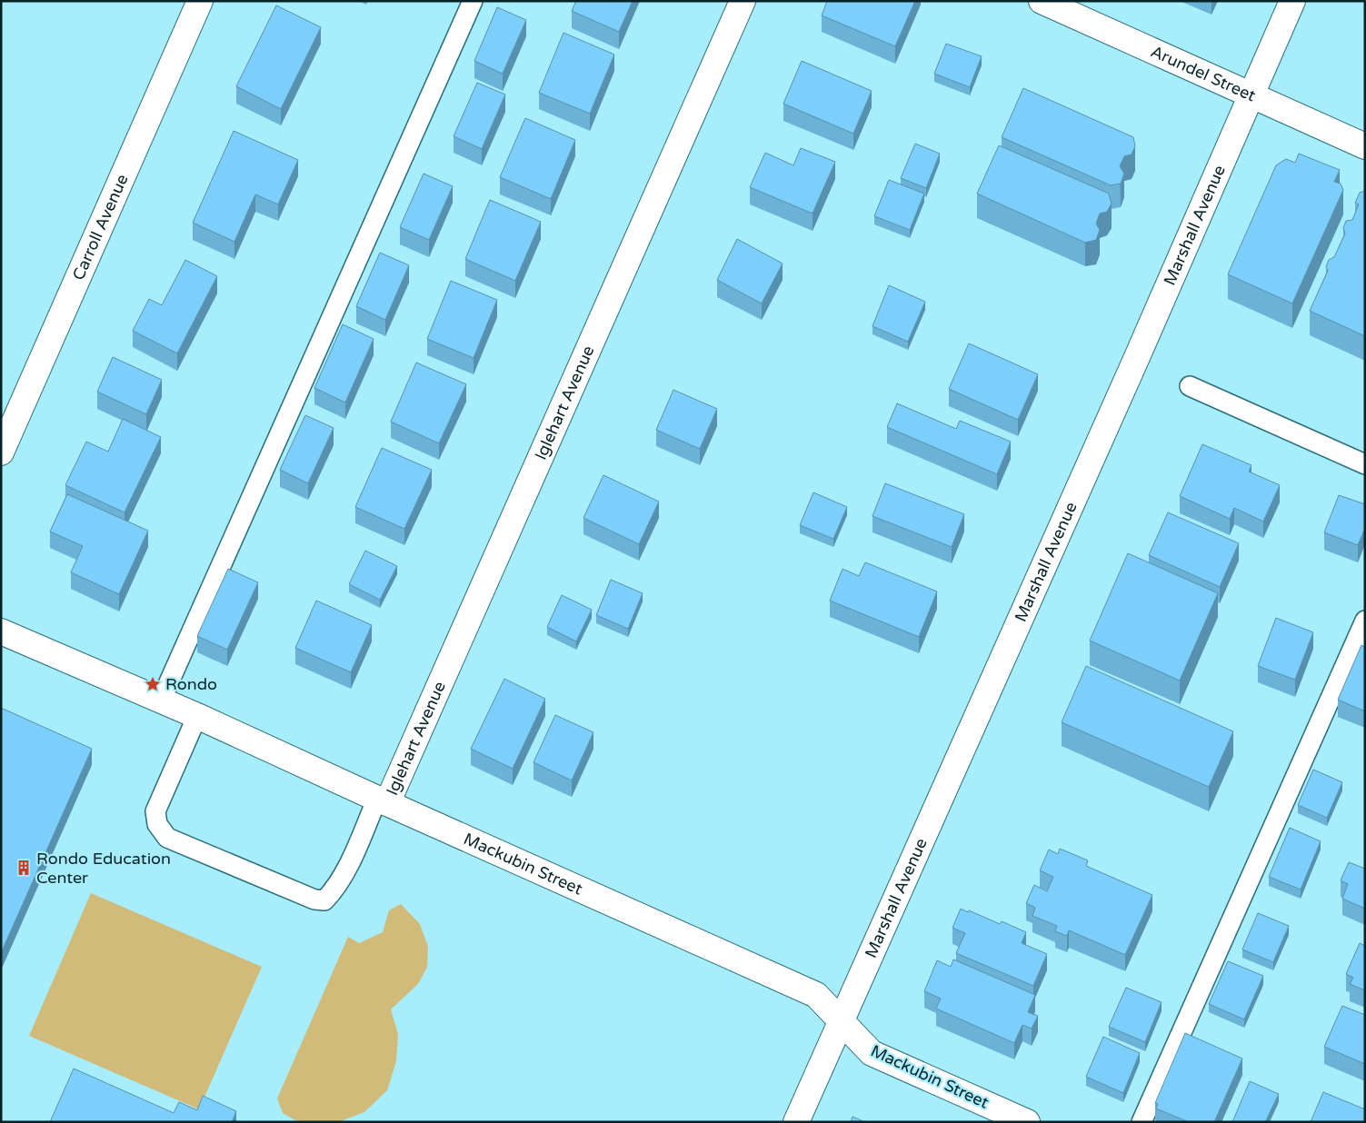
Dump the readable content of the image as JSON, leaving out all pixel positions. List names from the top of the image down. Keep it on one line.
{"streets":{"street":["Arundel Street","Marshall Avenue","Carroll Avenue","Iglehart Avenue","Mackubin Street"]},"crossings":[["Arundel Street","Marshall Avenue"],["Marshall Avenue","Mackubin Street"],["Iglehart Avenue","Mackubin Street"]],"places":{"place":["Rondo"],"building":["Rondo Education Center"]}}
